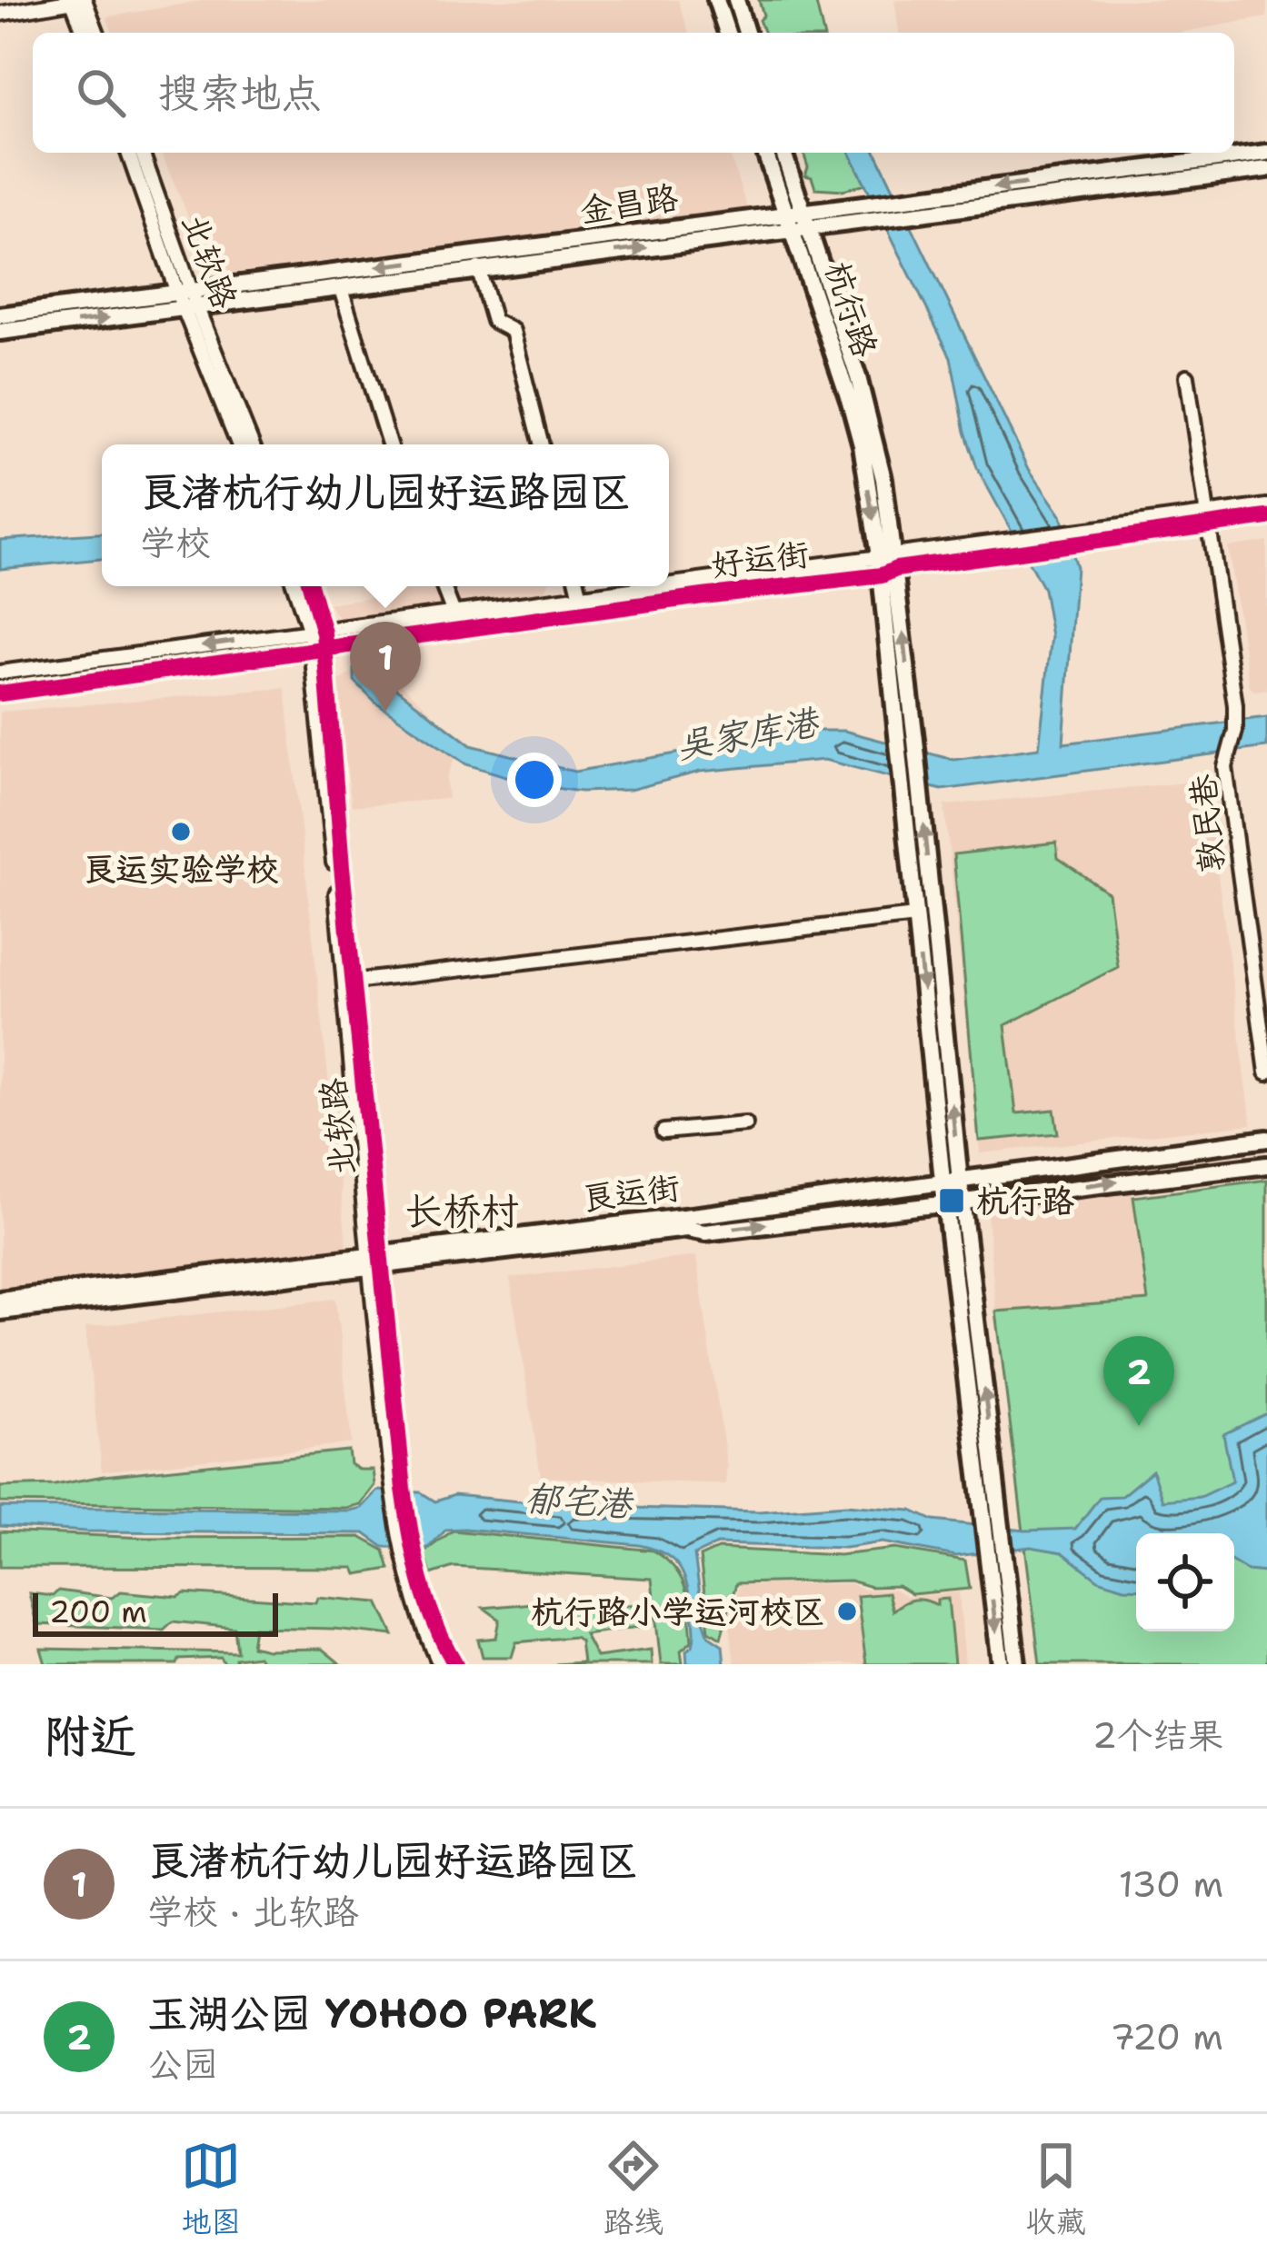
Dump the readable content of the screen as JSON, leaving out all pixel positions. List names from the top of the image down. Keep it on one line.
{"streets":{"main road":["金昌路","杭行路","良运街"],"street":["北软路","好运街","敦民巷"]},"crossings":[["金昌路","北软路"],["金昌路","杭行路"],["北软路","好运街"],["北软路","良运街"],["杭行路","好运街"],["杭行路","良运街"],["好运街","敦民巷"]],"districts":["长桥村"],"water":["吴家库港","郁宅港"],"places":{"other":["良运实验学校","杭行路小学运河校区"],"transit":["杭行路"]},"scale_bar":"200 m","page":{"search":"搜索地点","popup":["良渚杭行幼儿园好运路园区","学校"],"pins":["1","2"],"scale":"200 m","heading":["附近","2个结果"],"list":[{"mark":"1","name":"良渚杭行幼儿园好运路园区","note":"学校 · 北软路","value":"130 m"},{"mark":"2","name":"玉湖公园 YOHOO PARK","note":"公园","value":"720 m"}],"nav":["地图","路线","收藏"]}}
